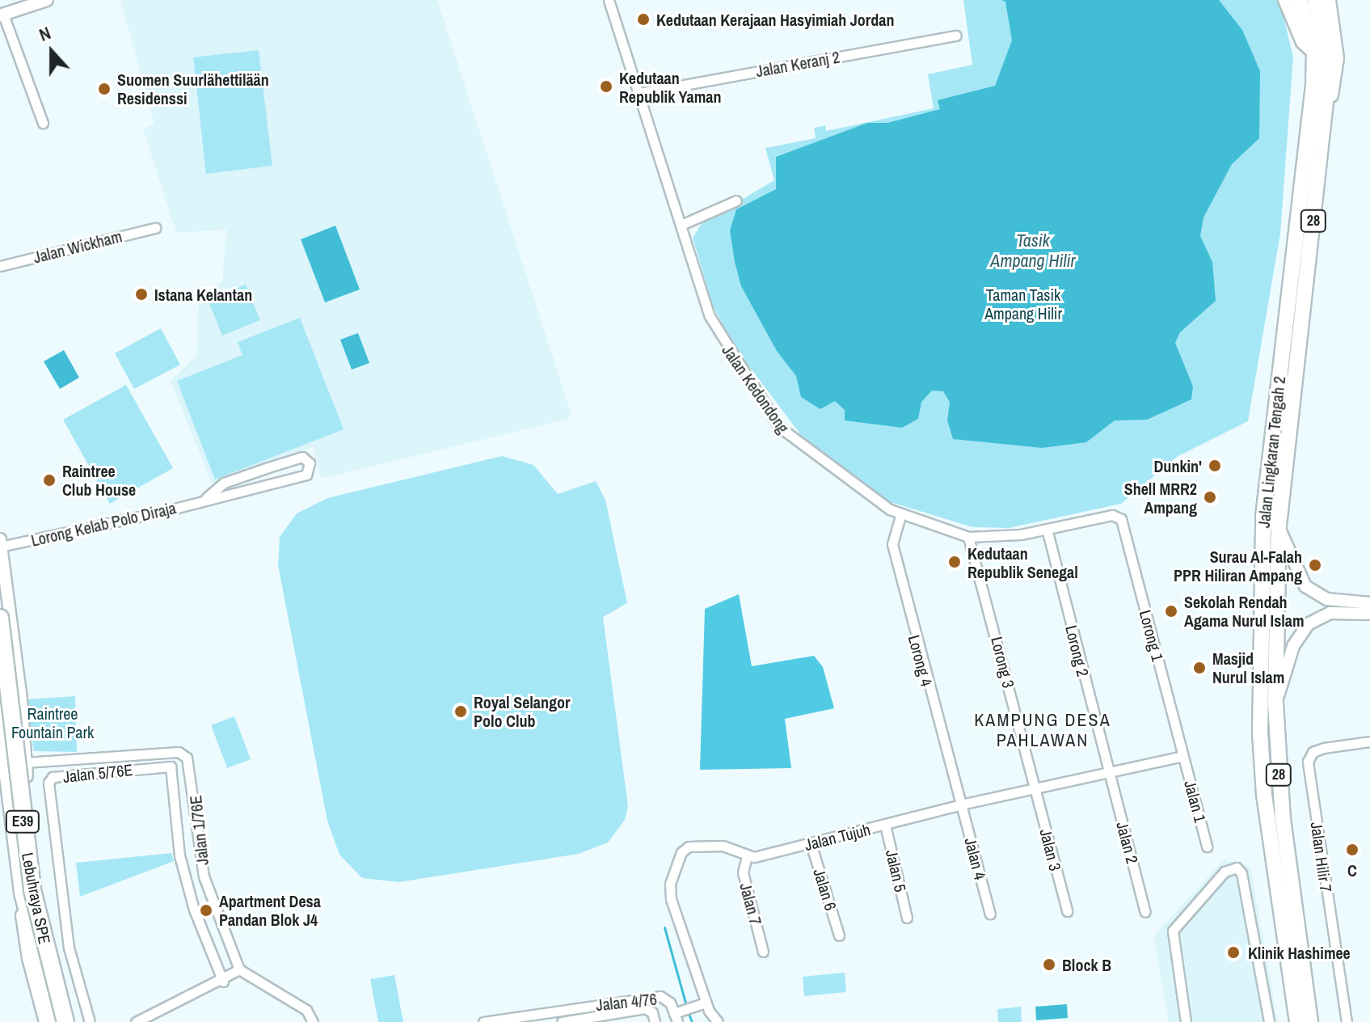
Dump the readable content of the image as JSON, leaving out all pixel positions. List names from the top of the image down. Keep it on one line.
{"streets":{"highway":["28","Jalan Lingkaran Tengah 2","E39","Lebuhraya SPE"],"street":["Jalan Keranj 2","Jalan Wickham","Jalan Kedondong","Lorong Kelab Polo Diraja","Lorong 1","Lorong 2","Lorong 4","Lorong 3","Jalan 5/76E","Jalan 1","Jalan 1/76E","Jalan Tujuh","Jalan 2","Jalan 3","Jalan Hilir 7","Jalan 4","Jalan 5","Jalan 6","Jalan 7","Jalan 4/76"]},"crossings":[["Jalan Keranj 2","Jalan Kedondong"],["Jalan Kedondong","Lorong 1"],["Jalan Kedondong","Lorong 2"],["Jalan Kedondong","Lorong 4"],["Jalan Kedondong","Lorong 3"],["Lorong 1","Jalan 1"],["Lorong 1","Jalan Tujuh"],["Lorong 2","Jalan Tujuh"],["Lorong 2","Jalan 2"],["Lorong 4","Jalan Tujuh"],["Lorong 4","Jalan 4"],["Lorong 3","Jalan Tujuh"],["Lorong 3","Jalan 3"],["Jalan 1","Jalan Tujuh"],["Jalan Tujuh","Jalan 2"],["Jalan Tujuh","Jalan 3"],["Jalan Tujuh","Jalan 4"],["Jalan Tujuh","Jalan 5"],["Jalan Tujuh","Jalan 6"],["Jalan Tujuh","Jalan 7"]],"districts":["KAMPUNG DESA PAHLAWAN"],"water":["Tasik Ampang Hilir"],"parks":["Taman Tasik Ampang Hilir","Raintree Fountain Park"],"places":["Kedutaan Kerajaan Hasyimiah Jordan","Kedutaan Republik Yaman","Suomen Suurlähettilään Residenssi","Istana Kelantan","Dunkin'","Raintree Club House","Shell MRR2 Ampang","Kedutaan Republik Senegal","Surau Al-Falah PPR Hiliran Ampang","Sekolah Rendah Agama Nurul Islam","Masjid Nurul Islam","Royal Selangor Polo Club","C","Apartment Desa Pandan Blok J4","Klinik Hashimee","Block B"],"north":"top"}
